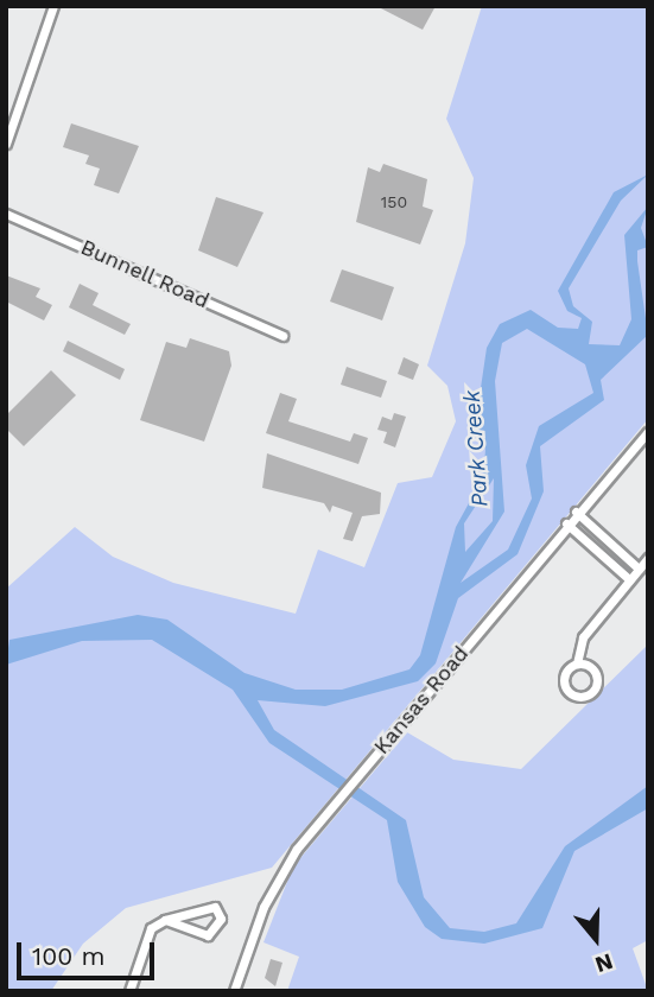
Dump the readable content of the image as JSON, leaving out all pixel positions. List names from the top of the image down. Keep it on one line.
{"streets":{"street":["Bunnell Road","Kansas Road"]},"water":["Park Creek"],"house_numbers":["150"],"scale_bar":"100 m","north":"bottom"}
